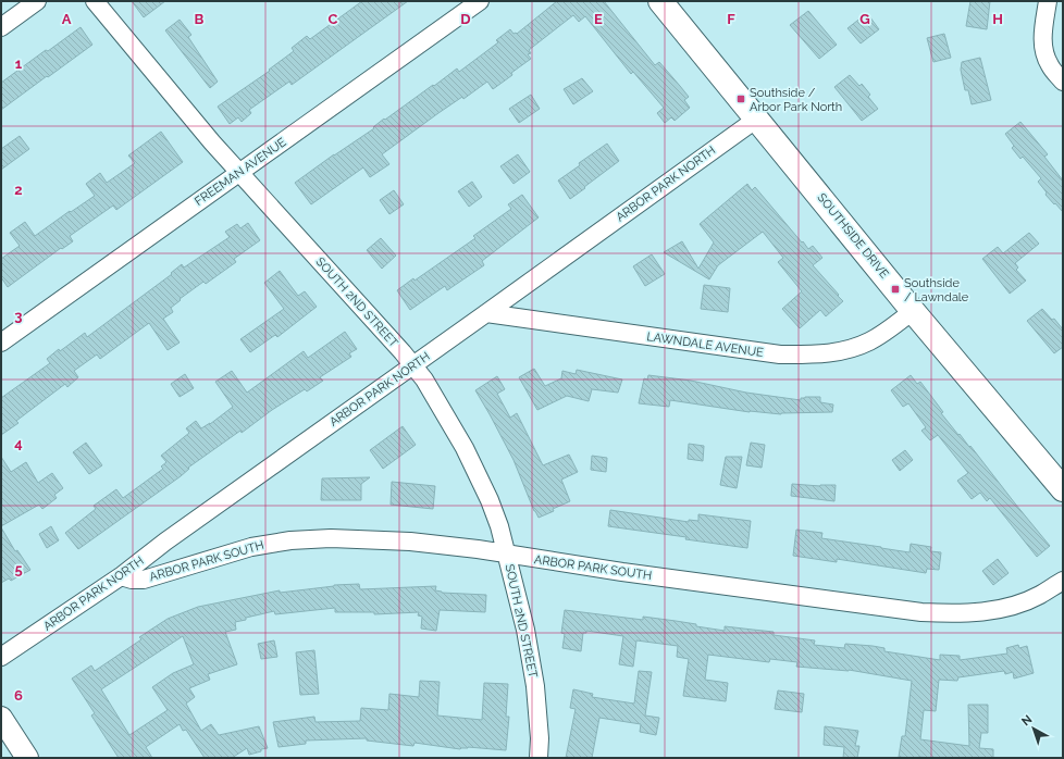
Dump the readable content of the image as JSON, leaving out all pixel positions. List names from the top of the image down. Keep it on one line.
{"streets":{"main road":["SOUTHSIDE DRIVE"],"street":["FREEMAN AVENUE","ARBOR PARK NORTH","SOUTH 2ND STREET","LAWNDALE AVENUE","ARBOR PARK SOUTH"]},"crossings":[["FREEMAN AVENUE","SOUTH 2ND STREET"],["ARBOR PARK NORTH","SOUTHSIDE DRIVE"],["ARBOR PARK NORTH","SOUTH 2ND STREET"],["ARBOR PARK NORTH","LAWNDALE AVENUE"],["ARBOR PARK NORTH","ARBOR PARK SOUTH"],["SOUTHSIDE DRIVE","LAWNDALE AVENUE"],["SOUTH 2ND STREET","ARBOR PARK SOUTH"]],"places":{"transit":["Southside / Arbor Park North","Southside / Lawndale"]},"north":"top left","grid":{"columns":["A","B","C","D","E","F","G","H"],"rows":["1","2","3","4","5","6"]}}
